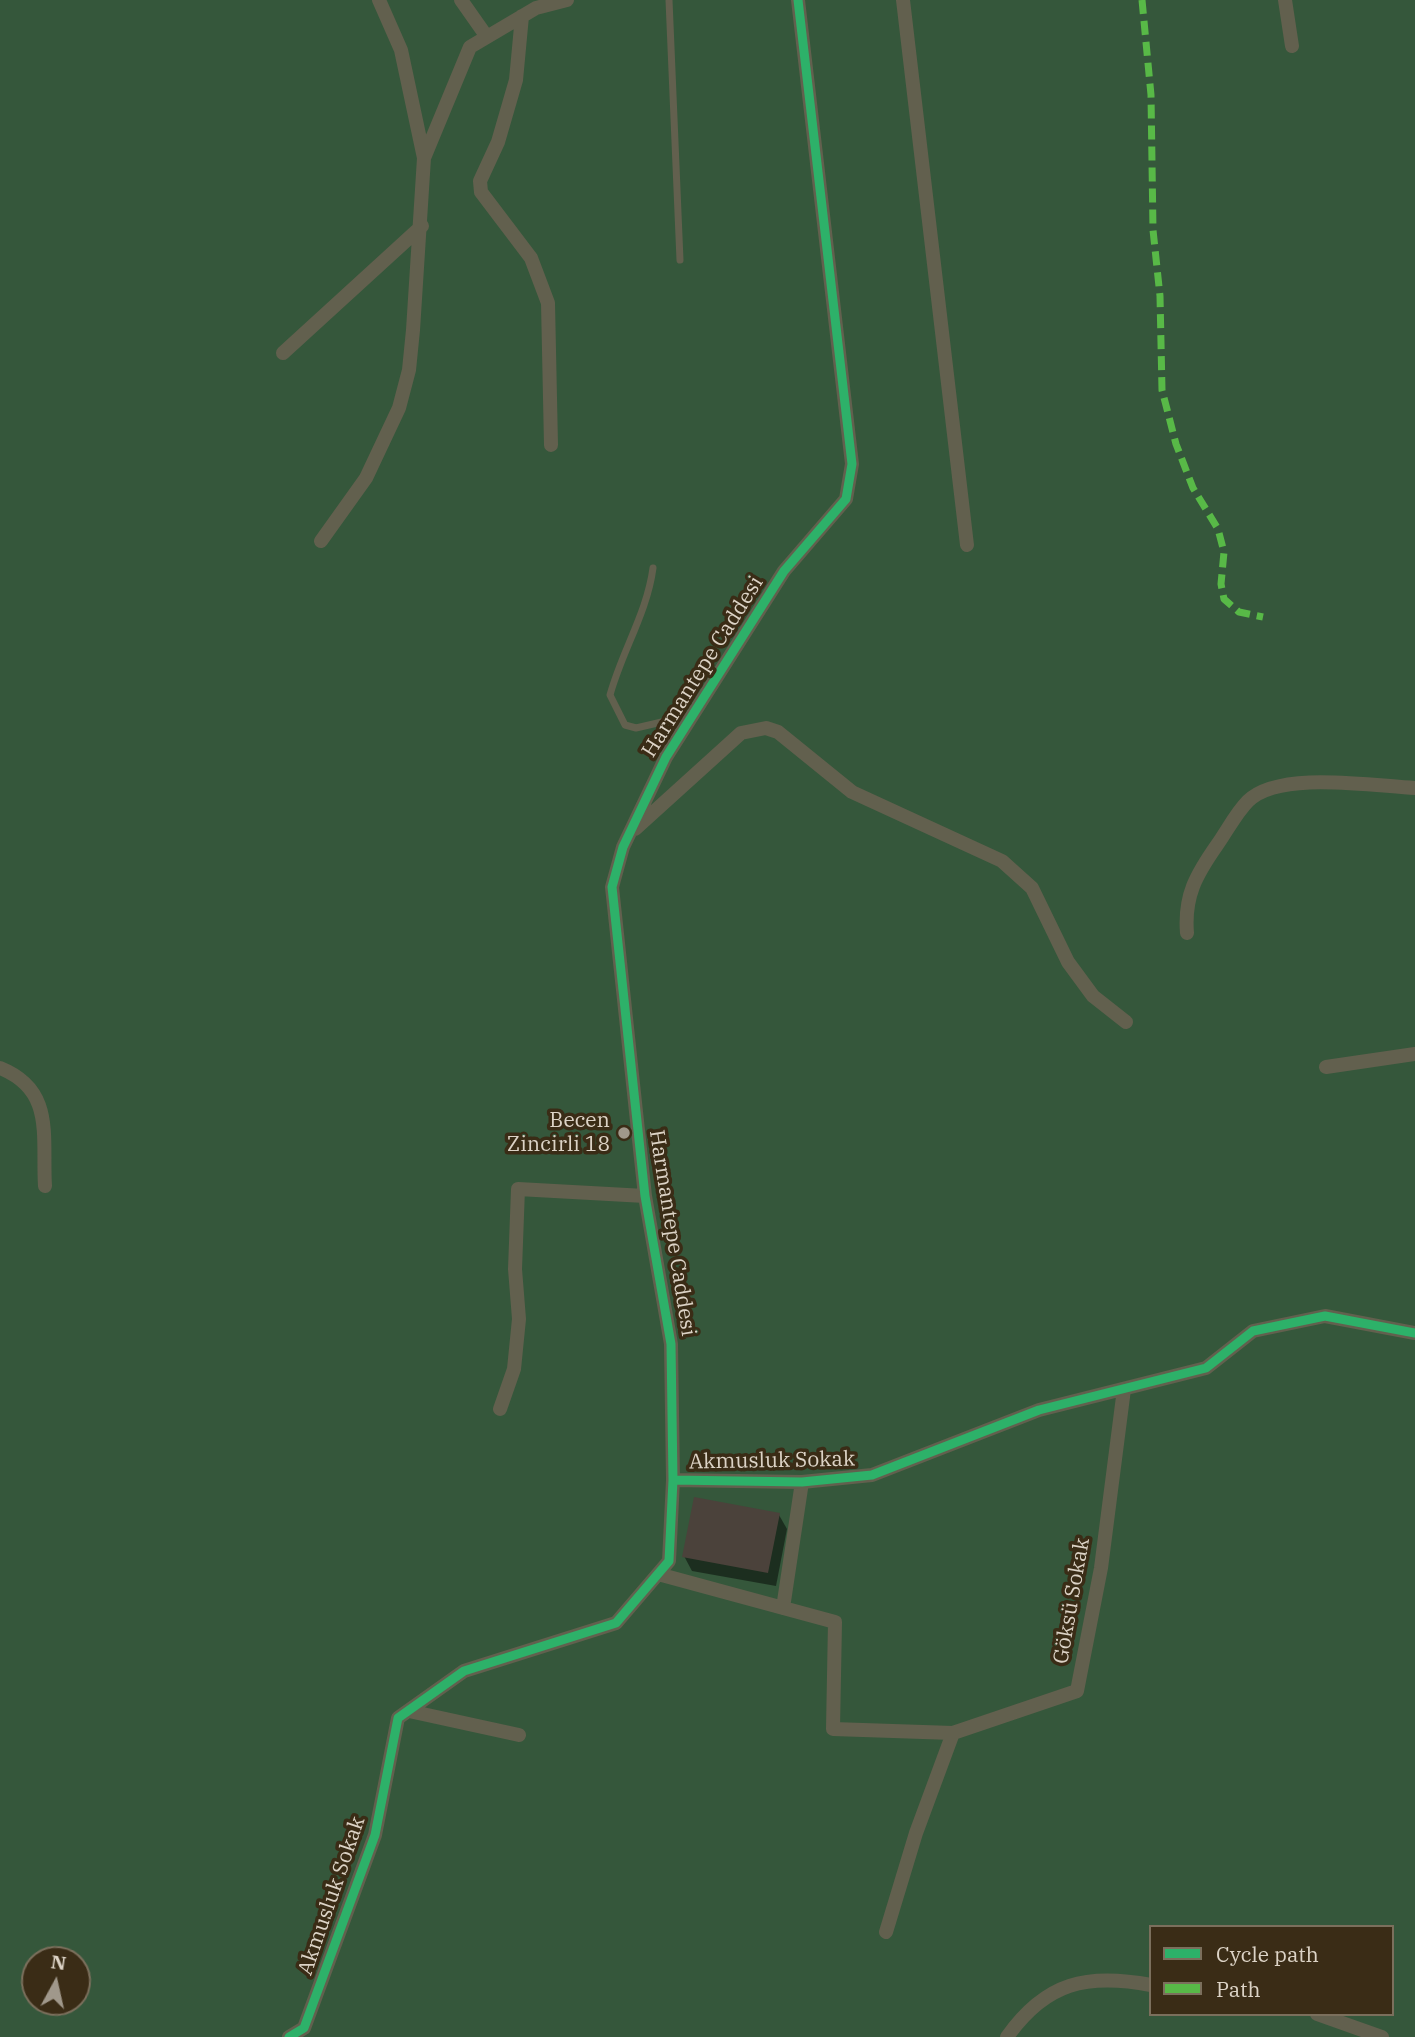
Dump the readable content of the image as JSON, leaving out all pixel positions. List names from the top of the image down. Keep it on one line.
{"streets":{"street":["Harmantepe Caddesi","Akmusluk Sokak","Göksü Sokak"]},"crossings":[["Harmantepe Caddesi","Akmusluk Sokak"],["Akmusluk Sokak","Göksü Sokak"]],"places":["Becen Zincirli 18"],"legend":["Cycle path","Path"],"north":"top"}
